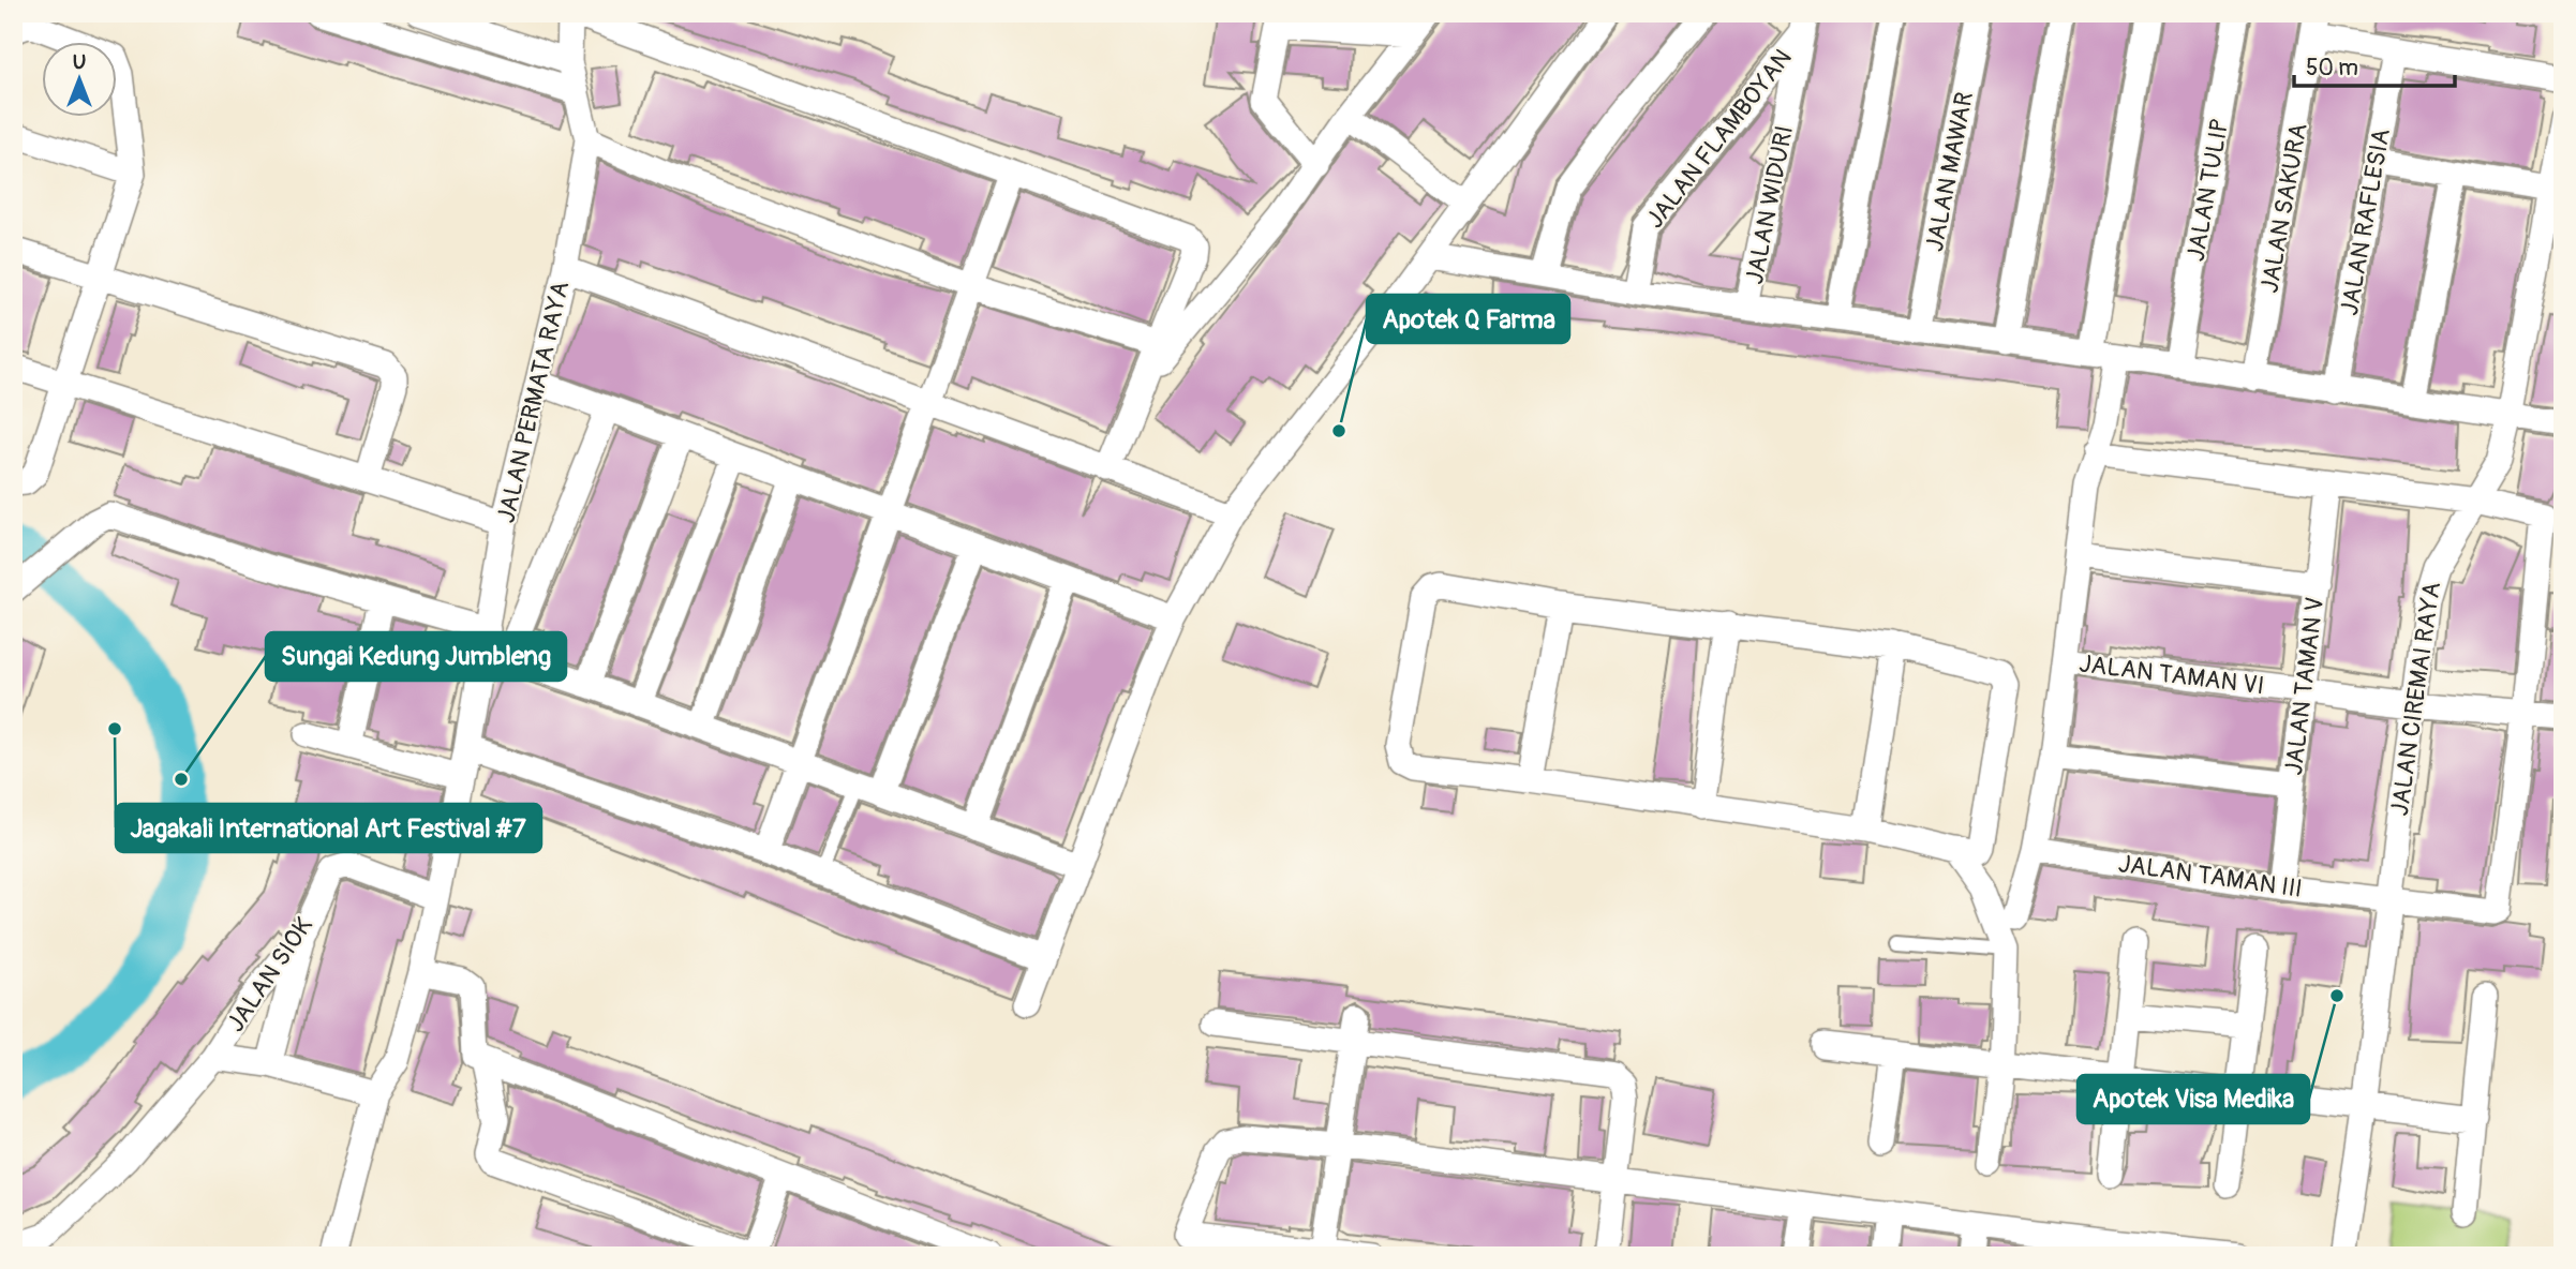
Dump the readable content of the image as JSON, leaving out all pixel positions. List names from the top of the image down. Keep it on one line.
{"streets":{"street":["JALAN FLAMBOYAN","JALAN MAWAR","JALAN TULIP","JALAN WIDURI","JALAN SAKURA","JALAN RAFLESIA","JALAN PERMATA RAYA","JALAN TAMAN VI","JALAN TAMAN V","JALAN CIREMAI RAYA","JALAN TAMAN III","JALAN SIOK"]},"crossings":[["JALAN FLAMBOYAN","JALAN WIDURI"],["JALAN PERMATA RAYA","JALAN SIOK"],["JALAN TAMAN VI","JALAN TAMAN V"],["JALAN TAMAN VI","JALAN CIREMAI RAYA"],["JALAN TAMAN VI","JALAN TAMAN III"],["JALAN TAMAN V","JALAN TAMAN III"],["JALAN CIREMAI RAYA","JALAN TAMAN III"]],"places":["Apotek Q Farma","Jagakali International Art Festival #7","Sungai Kedung Jumbleng","Apotek Visa Medika"],"scale_bar":"50 m","north":"top"}
